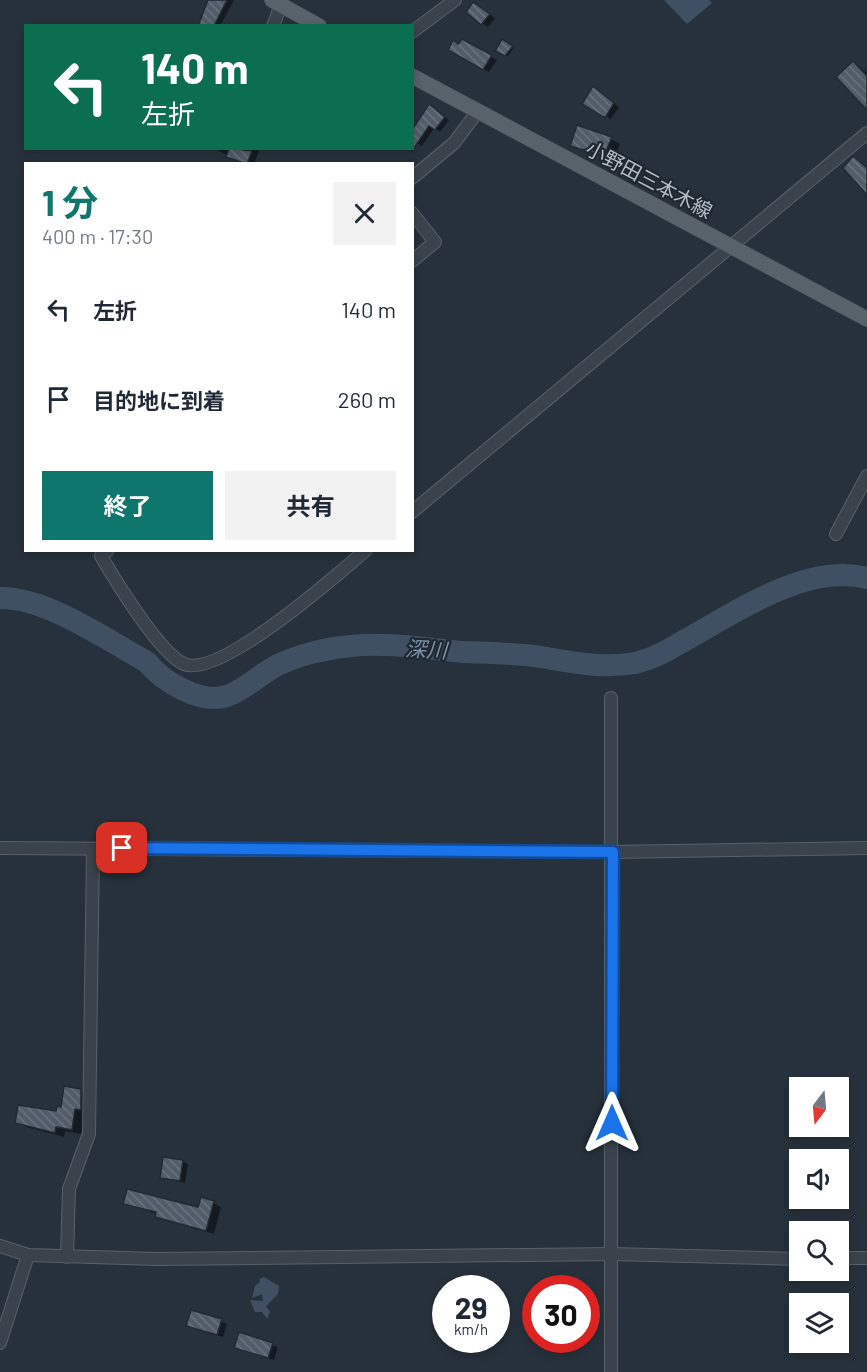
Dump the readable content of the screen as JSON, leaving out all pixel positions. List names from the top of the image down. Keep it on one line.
{"streets":{"main road":["小野田三本木線"]},"water":["深川"],"north":"bottom","page":{"turn":["140 m","左折"],"heading":["1 分","400 m · 17:30"],"list":[{"name":"左折","value":"140 m"},{"name":"目的地に到着","value":"260 m"}],"buttons":["終了","共有"],"speed":"29 km/h","limit":"30"}}
